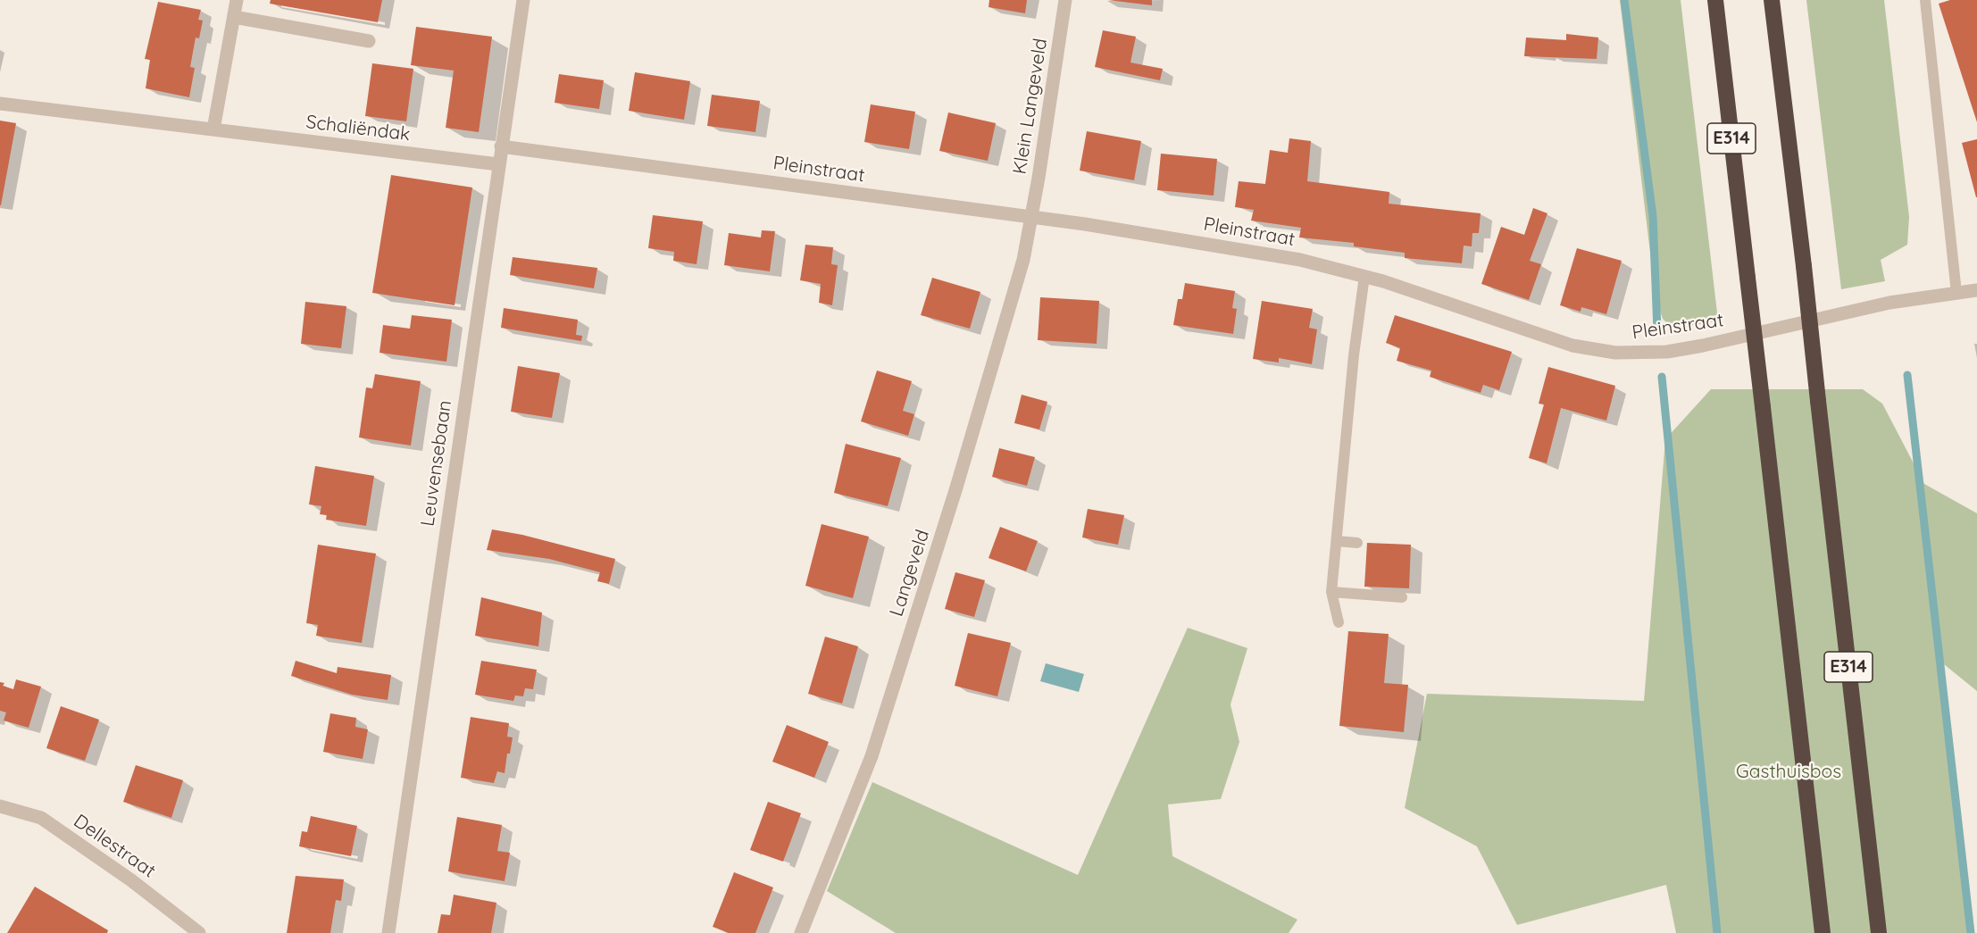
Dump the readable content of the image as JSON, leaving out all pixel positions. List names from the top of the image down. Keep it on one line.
{"streets":{"highway":["E314"],"street":["Klein Langeveld","Schaliëndak","Pleinstraat","Leuvensebaan","Langeveld","Dellestraat"]},"crossings":[["Klein Langeveld","Pleinstraat"],["Klein Langeveld","Langeveld"],["Schaliëndak","Leuvensebaan"],["Pleinstraat","Leuvensebaan"],["Pleinstraat","Langeveld"]],"parks":["Gasthuisbos"]}
